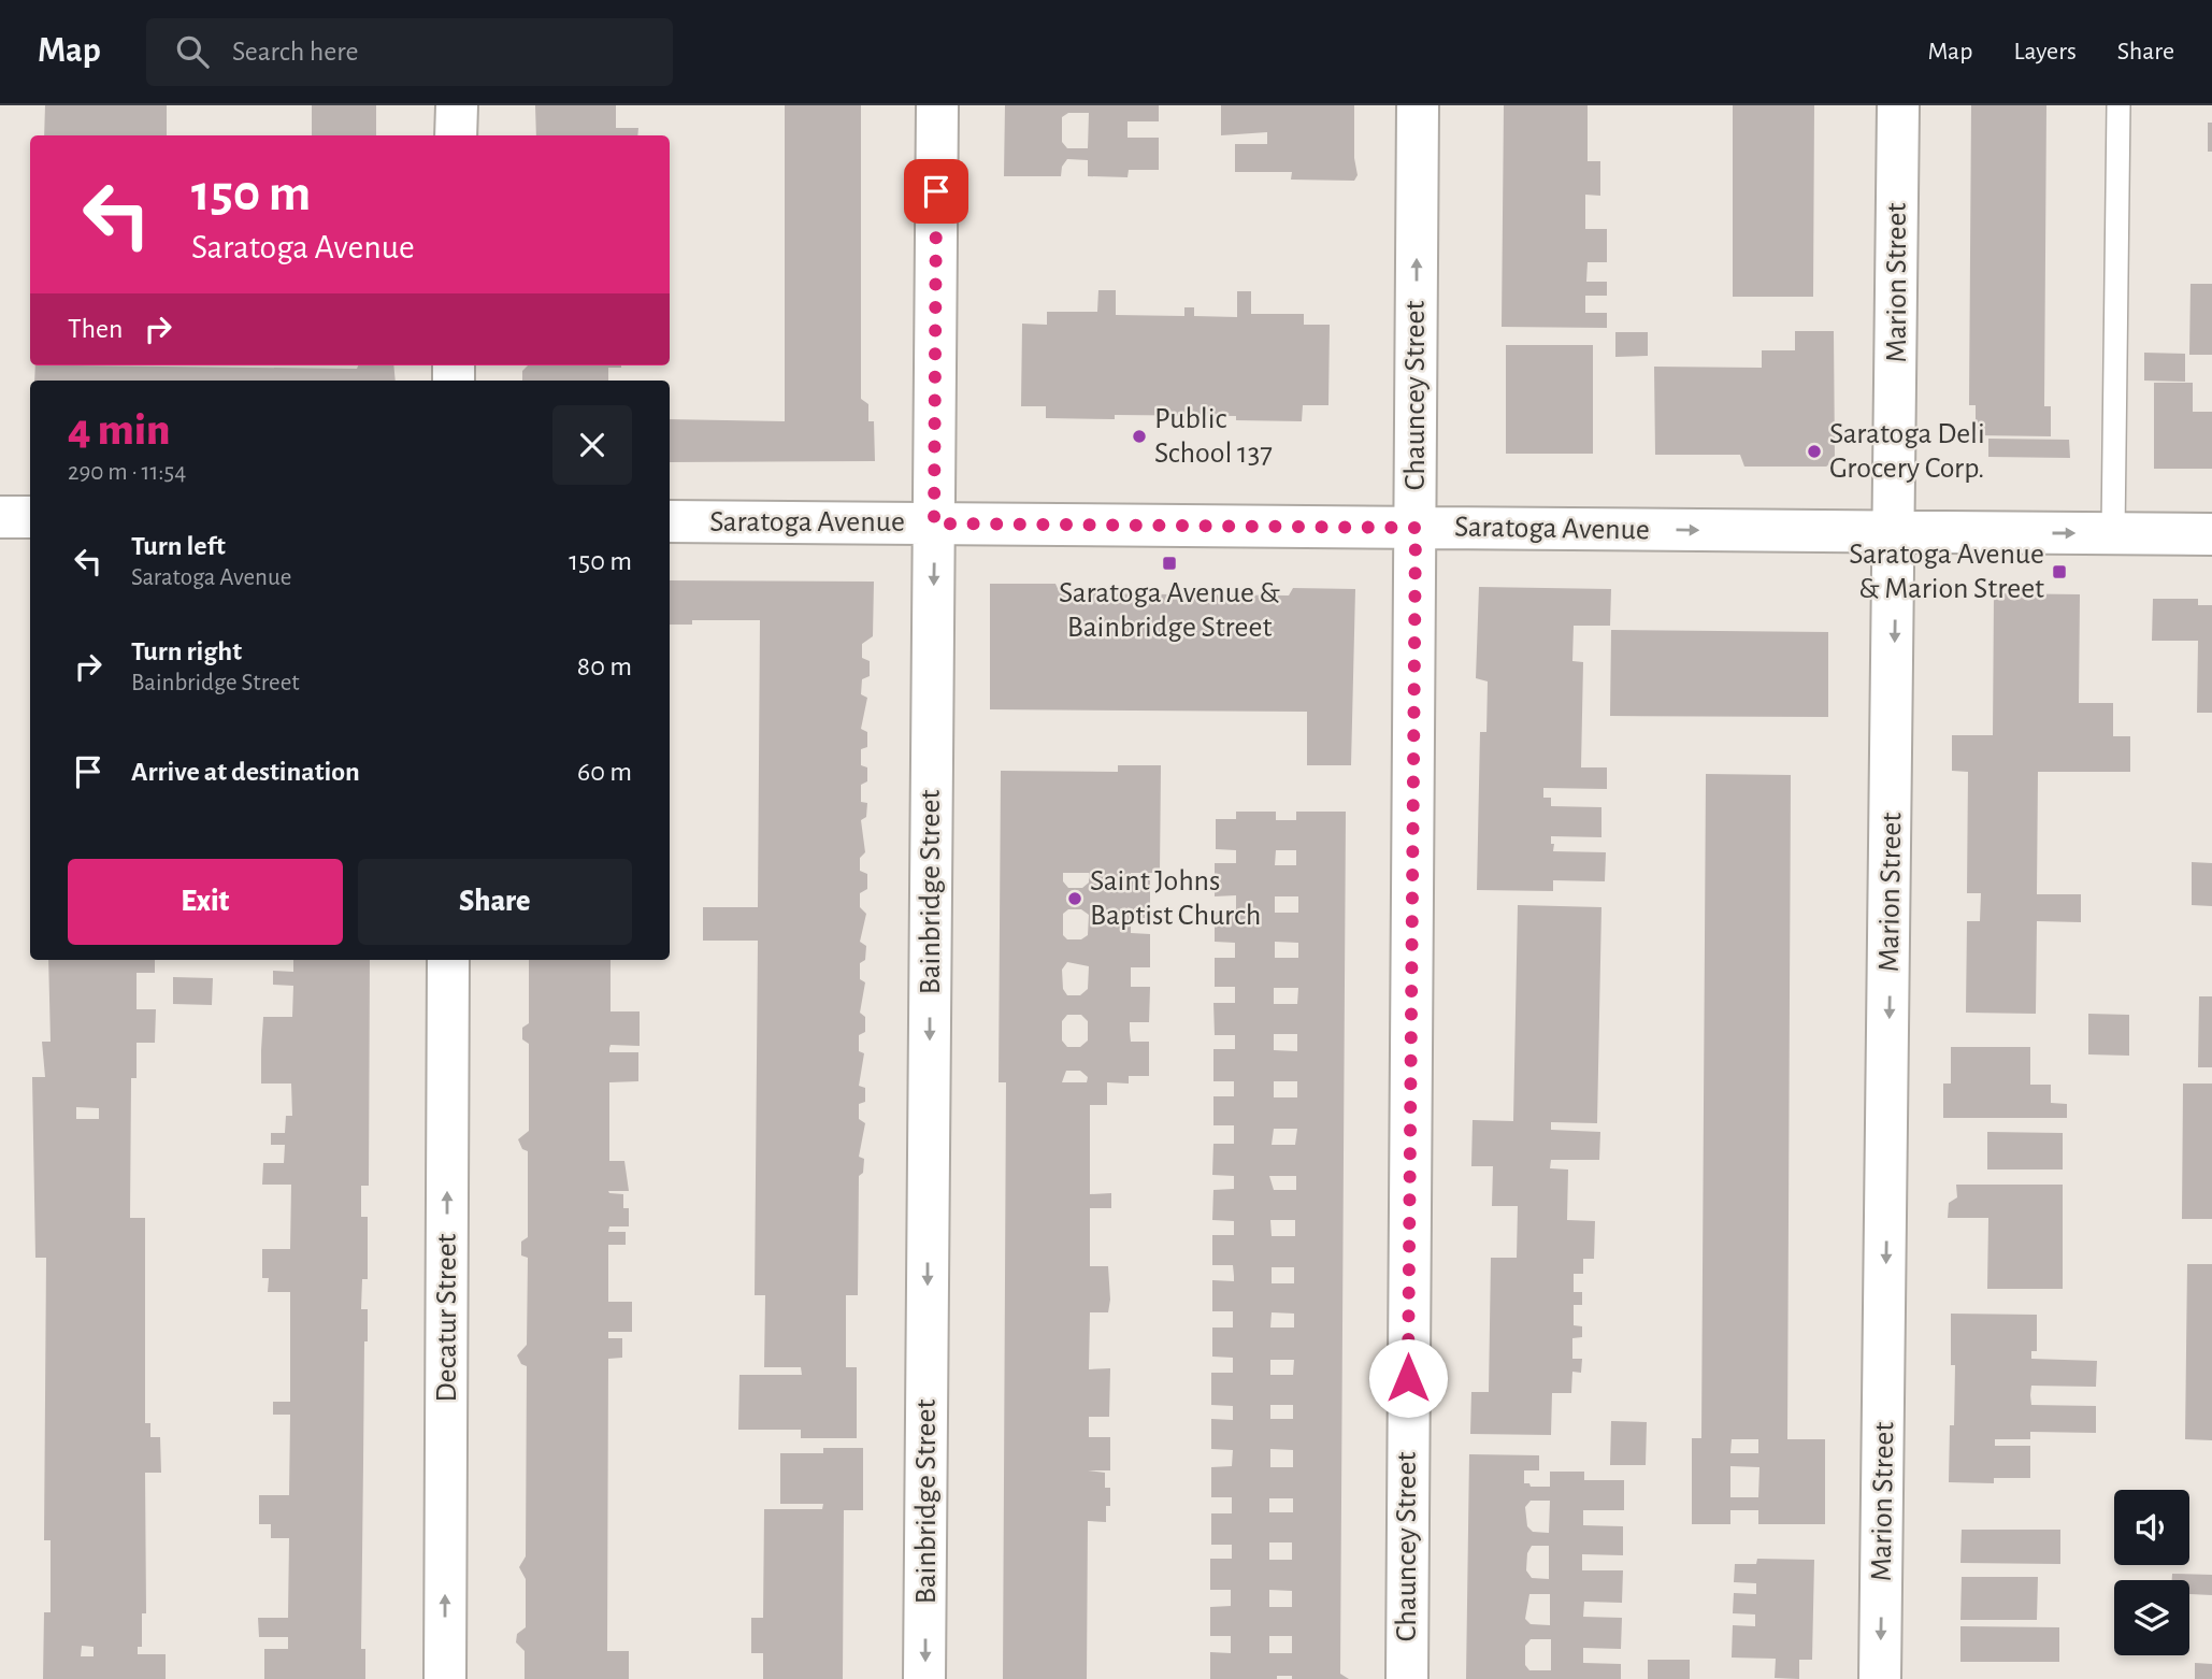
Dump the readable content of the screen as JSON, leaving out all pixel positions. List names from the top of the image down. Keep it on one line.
{"streets":{"street":["Marion Street","Chauncey Street","Saratoga Avenue","Bainbridge Street","Decatur Street"]},"crossings":[["Marion Street","Saratoga Avenue"],["Chauncey Street","Saratoga Avenue"],["Saratoga Avenue","Bainbridge Street"]],"one_way":["Marion Street","Saratoga Avenue","Bainbridge Street","Decatur Street"],"places":{"other":["Public School 137","Saratoga Deli Grocery Corp.","Saint Johns Baptist Church"],"transit":["Saratoga Avenue & Bainbridge Street","Saratoga Avenue & Marion Street"]},"page":{"header":"Map","search":"Search here","nav":["Map","Layers","Share"],"turn":["150 m","Saratoga Avenue"],"then":"Then","heading":["4 min","290 m · 11:54"],"list":[{"name":"Turn left","note":"Saratoga Avenue","value":"150 m"},{"name":"Turn right","note":"Bainbridge Street","value":"80 m"},{"name":"Arrive at destination","value":"60 m"}],"buttons":["Exit","Share"]}}
